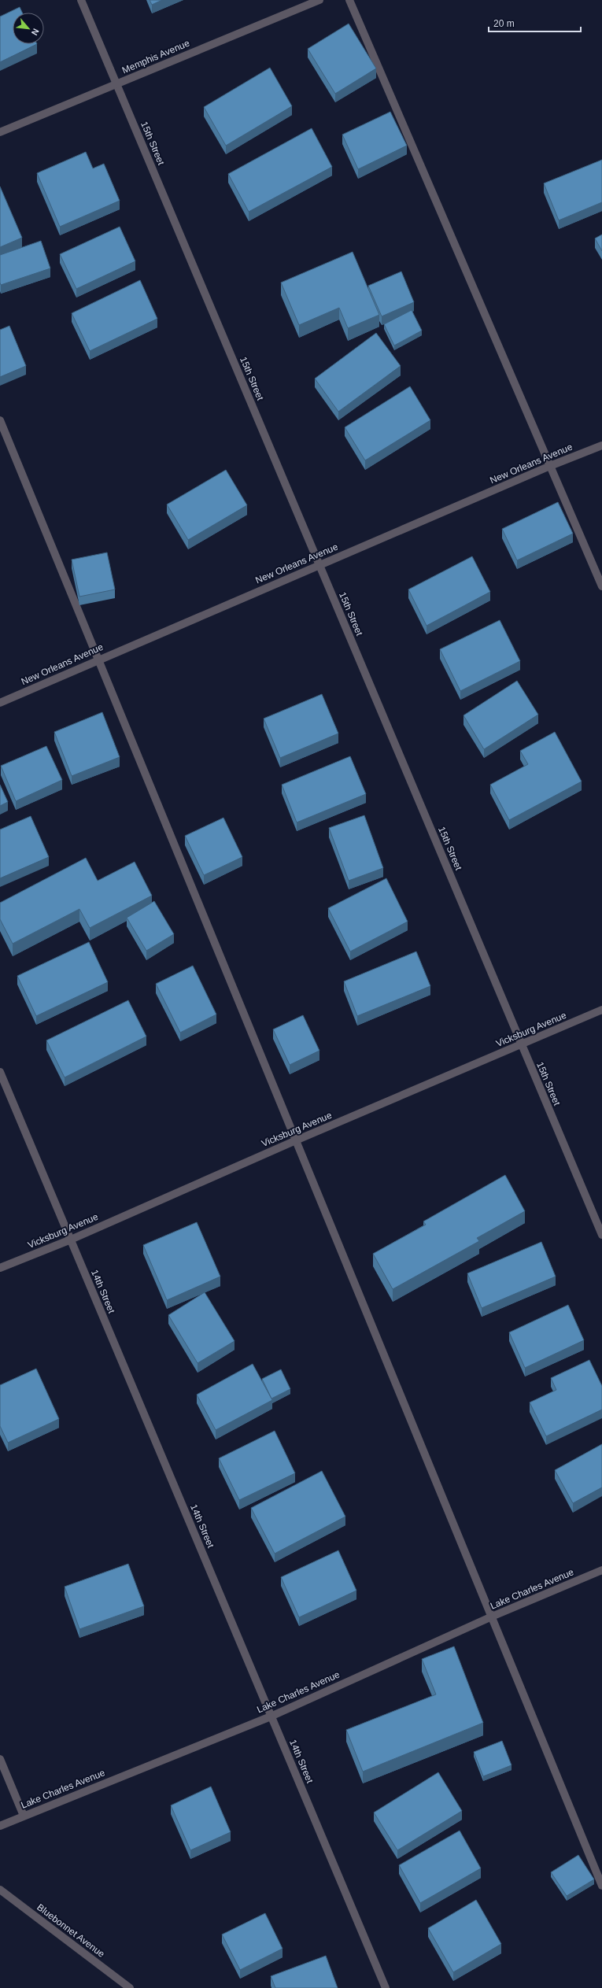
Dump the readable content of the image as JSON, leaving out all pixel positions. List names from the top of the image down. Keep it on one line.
{"streets":{"street":["Memphis Avenue","15th Street","New Orleans Avenue","Vicksburg Avenue","14th Street","Lake Charles Avenue","Bluebonnet Avenue"]},"crossings":[["Memphis Avenue","15th Street"],["15th Street","New Orleans Avenue"],["15th Street","Vicksburg Avenue"],["Vicksburg Avenue","14th Street"],["14th Street","Lake Charles Avenue"]],"scale_bar":"20 m","north":"bottom right"}
